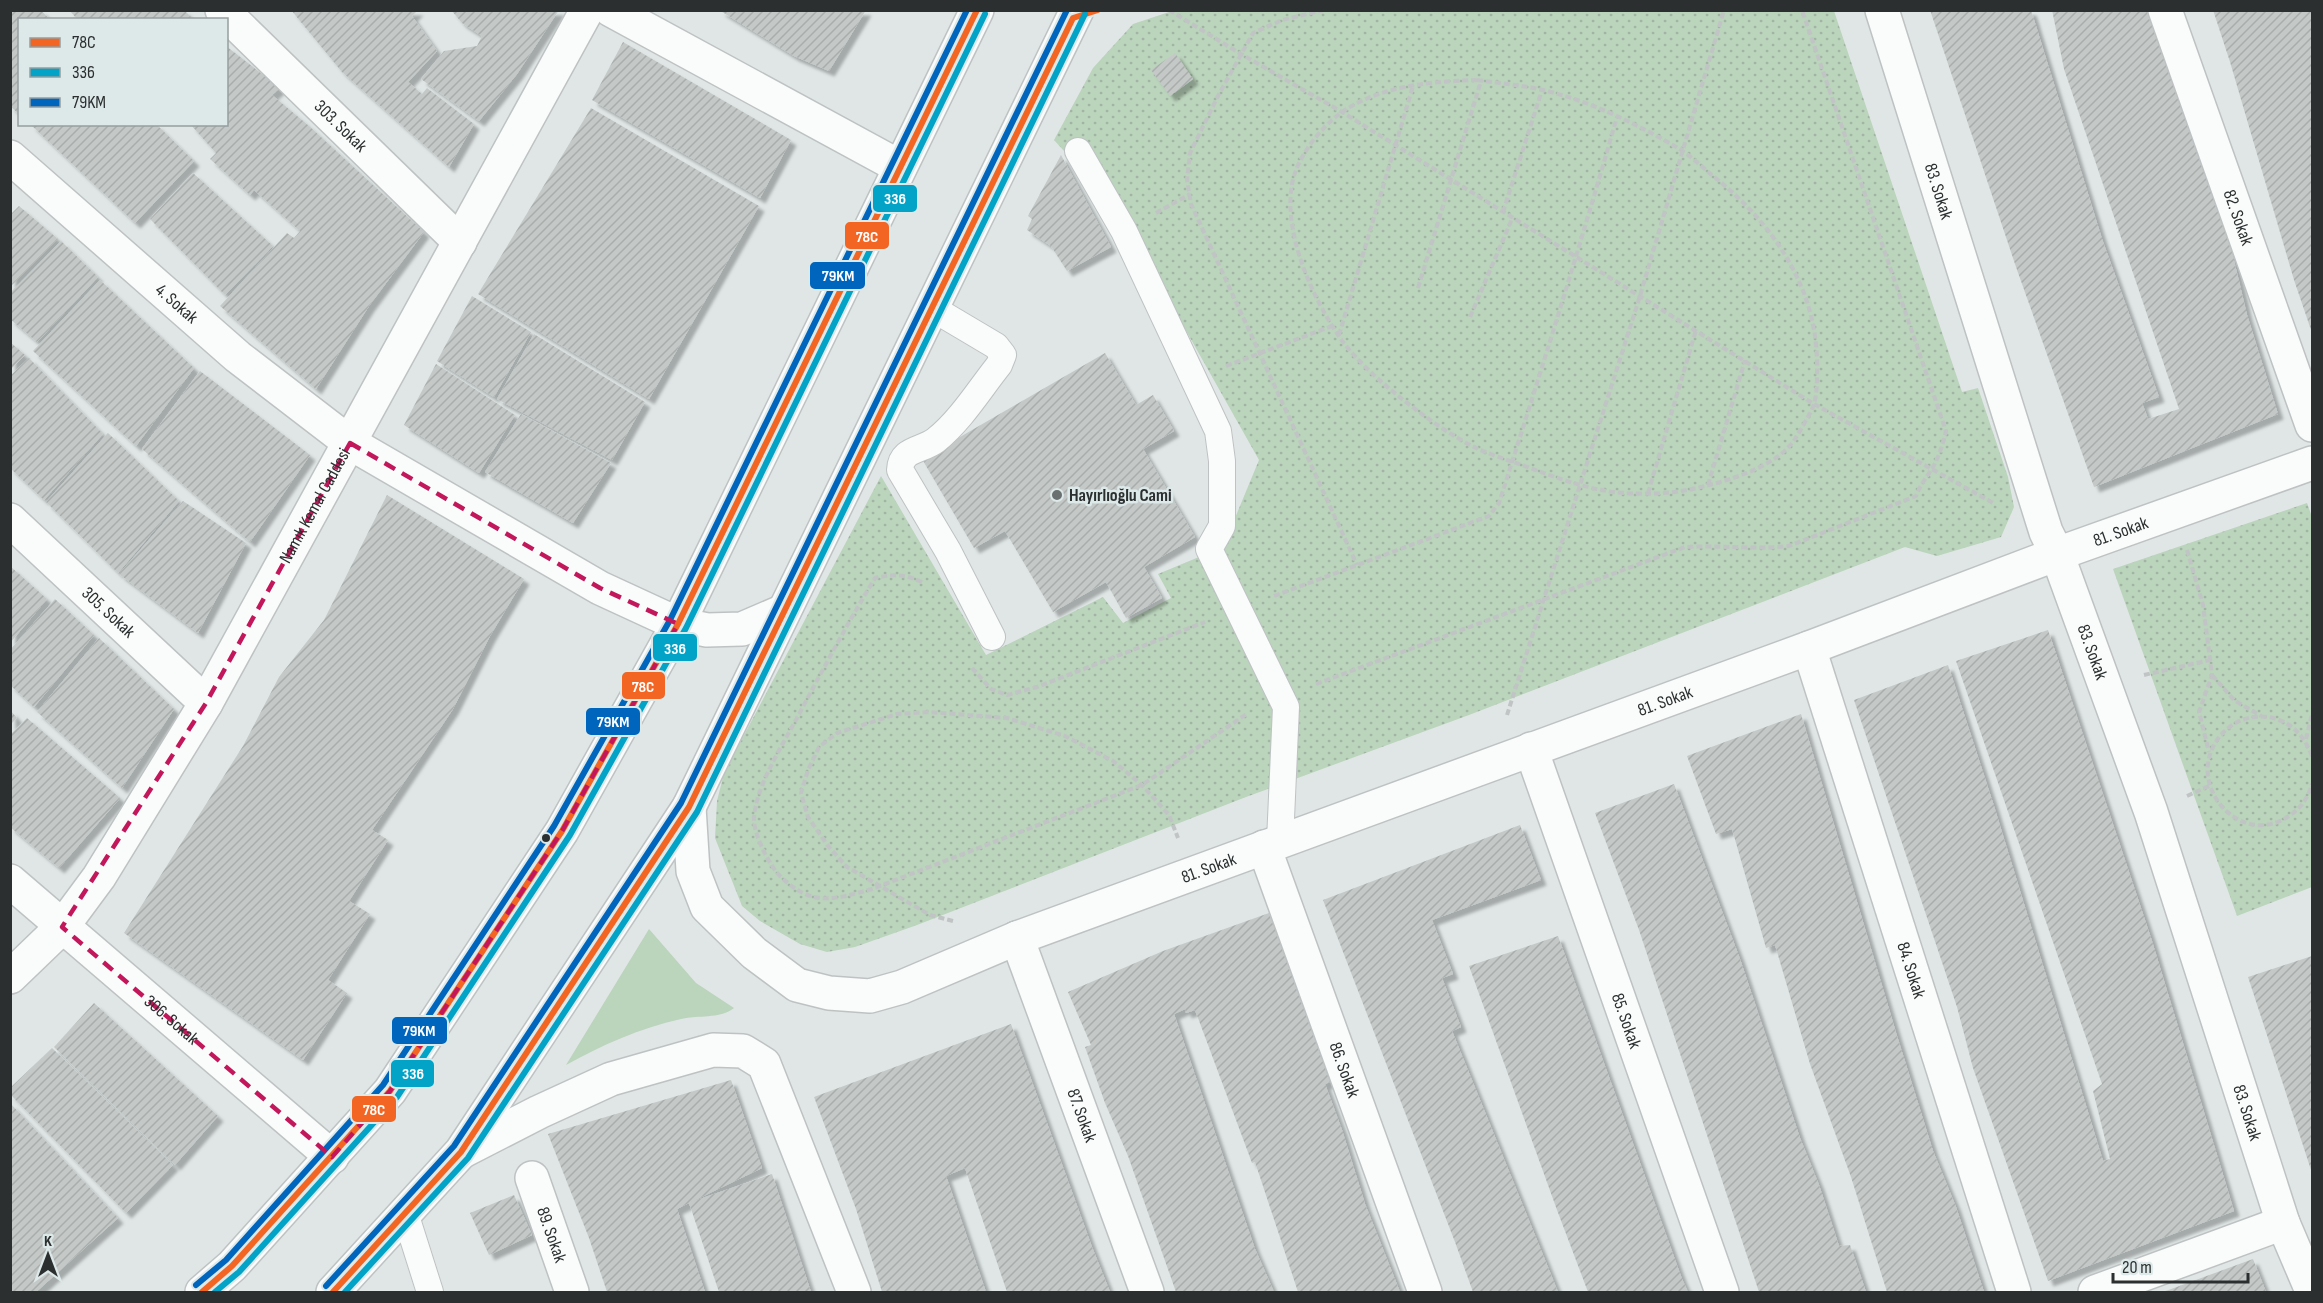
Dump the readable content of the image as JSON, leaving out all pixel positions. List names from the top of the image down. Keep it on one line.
{"streets":{"street":["303. Sokak","83. Sokak","82. Sokak","4. Sokak","Namık Kemal Caddesi","81. Sokak","305. Sokak","84. Sokak","306. Sokak","85. Sokak","86. Sokak","87. Sokak","89. Sokak"]},"crossings":[["303. Sokak","Namık Kemal Caddesi"],["83. Sokak","81. Sokak"],["4. Sokak","Namık Kemal Caddesi"],["Namık Kemal Caddesi","305. Sokak"],["Namık Kemal Caddesi","306. Sokak"],["81. Sokak","84. Sokak"],["81. Sokak","85. Sokak"],["81. Sokak","86. Sokak"],["81. Sokak","87. Sokak"]],"places":["Hayırlıoğlu Cami"],"lines":["transit line 78C","transit line 79KM","transit line 336"],"legend":["78C","336","79KM"],"scale_bar":"20 m","north":"top"}
